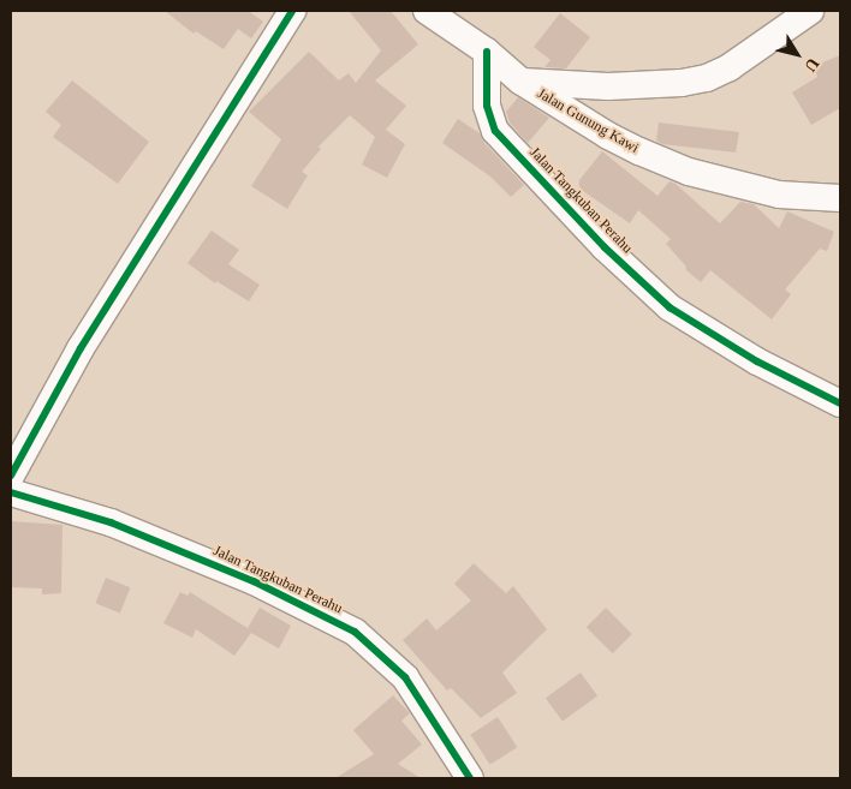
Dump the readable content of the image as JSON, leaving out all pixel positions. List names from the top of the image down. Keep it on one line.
{"streets":{"street":["Jalan Gunung Kawi","Jalan Tangkuban Perahu"]},"crossings":[["Jalan Gunung Kawi","Jalan Tangkuban Perahu"]],"north":"bottom right"}
